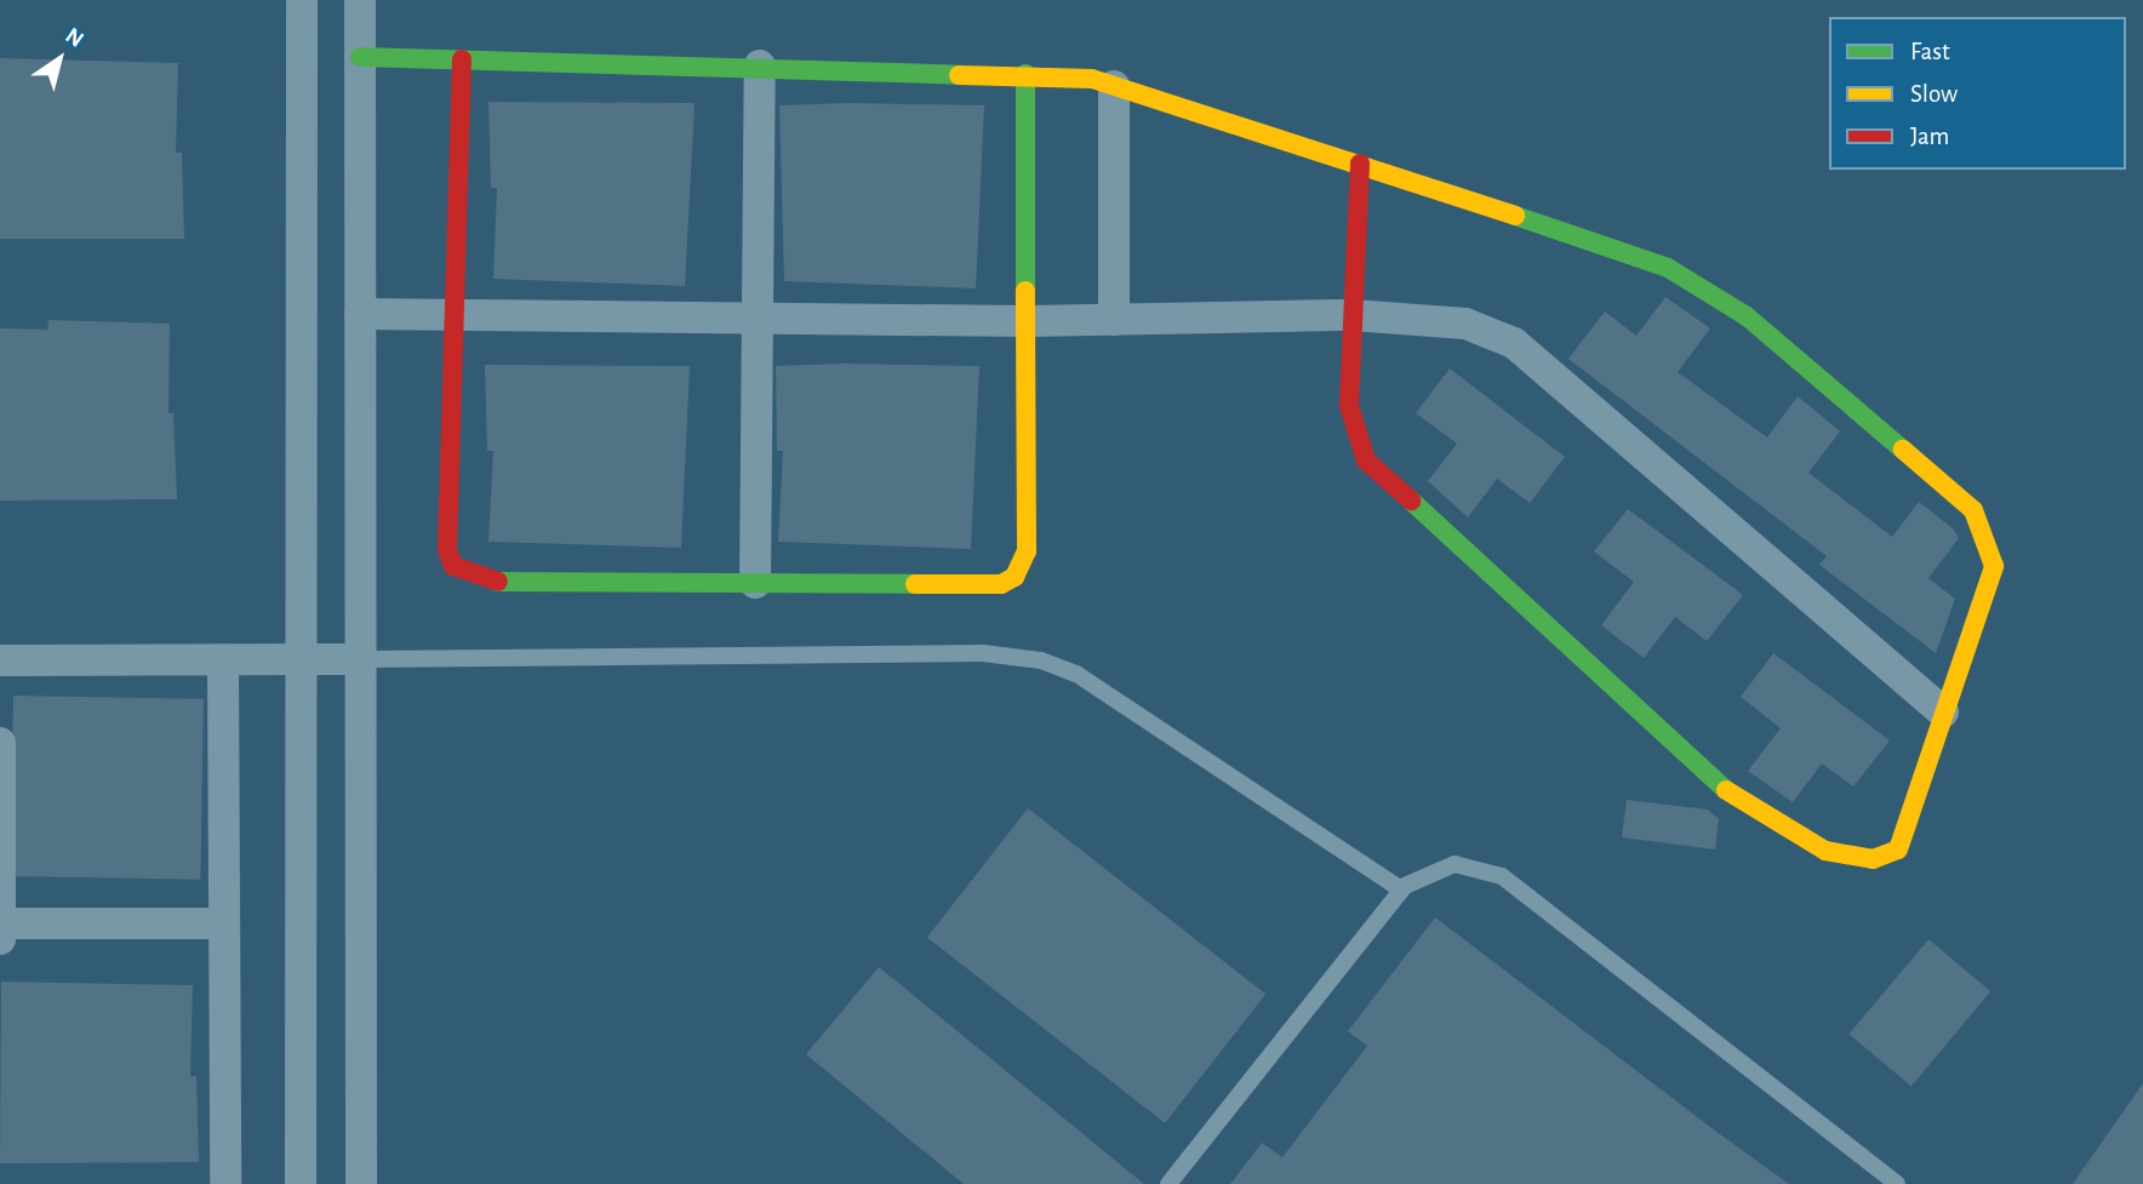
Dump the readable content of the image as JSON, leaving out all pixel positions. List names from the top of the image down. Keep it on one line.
{"legend":["Fast","Slow","Jam"],"north":"top right"}
